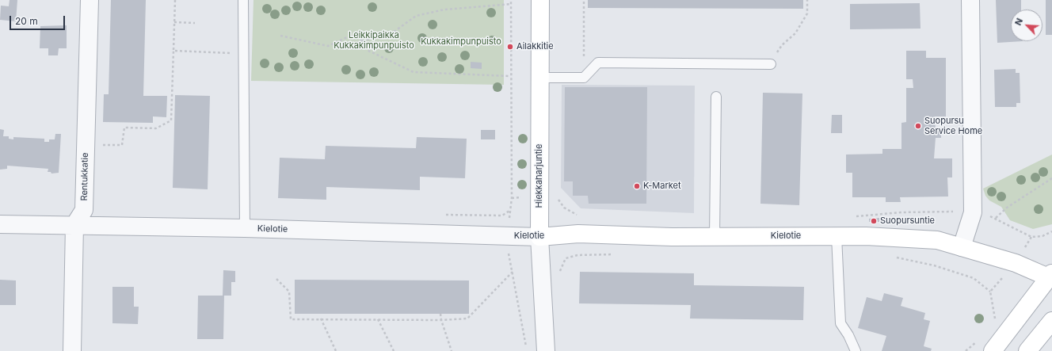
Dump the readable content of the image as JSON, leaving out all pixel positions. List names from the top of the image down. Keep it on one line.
{"streets":{"street":["Hiekkaharjuntie","Rentukkatie","Kielotie"]},"crossings":[["Hiekkaharjuntie","Kielotie"],["Rentukkatie","Kielotie"]],"parks":["Leikkipaikka Kukkakimpunpuisto","Kukkakimpunpuisto"],"places":["Ailakkitie","Suopursu Service Home","K-Market","Suopursuntie"],"scale_bar":"20 m","north":"top left"}
